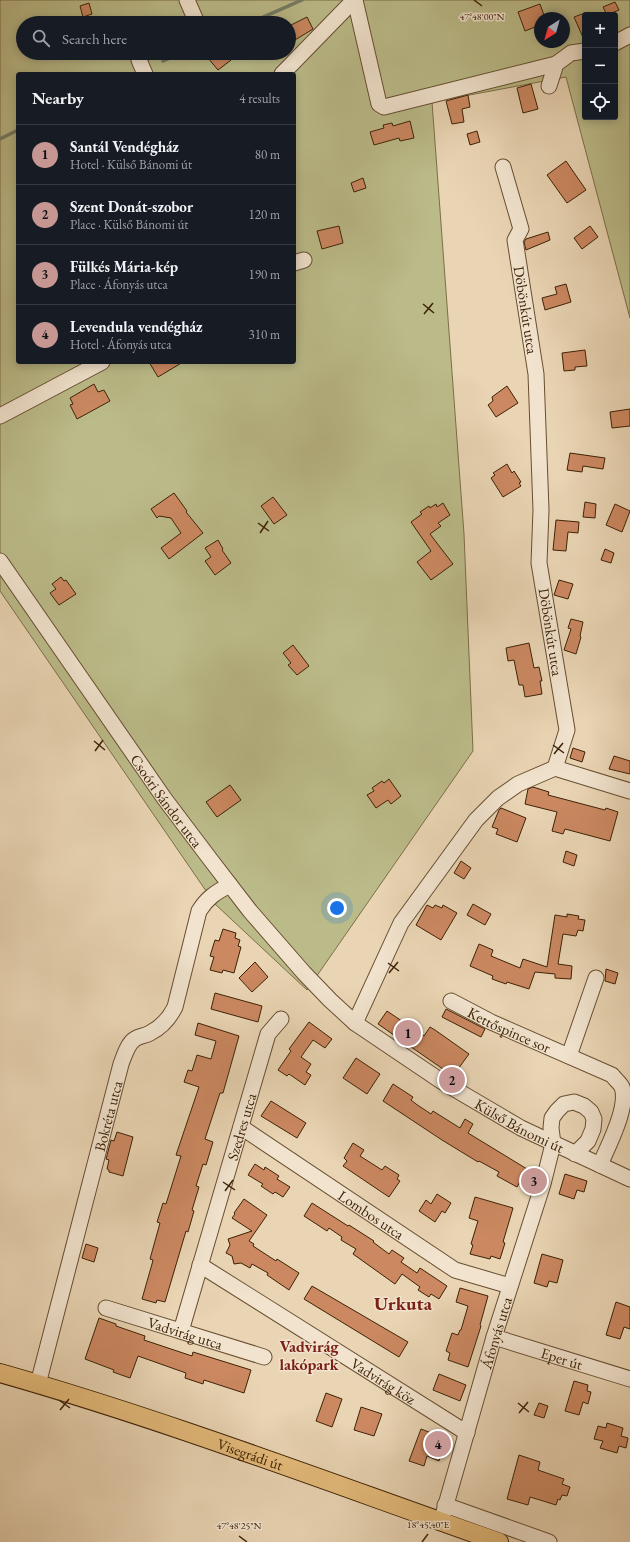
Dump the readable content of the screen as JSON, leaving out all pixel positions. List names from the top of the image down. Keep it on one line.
{"streets":{"main road":["Visegrádi út"],"street":["Döbönkút utca","Csoóri Sándor utca","Kettőspince sor","Bokréta utca","Külső Bánomi út","Szedres utca","Lombos utca","Vadvirág utca","Áfonyás utca","Eper út","Vadvirág köz"]},"crossings":[["Csoóri Sándor utca","Bokréta utca"],["Csoóri Sándor utca","Külső Bánomi út"],["Kettőspince sor","Külső Bánomi út"],["Bokréta utca","Visegrádi út"],["Külső Bánomi út","Áfonyás utca"],["Szedres utca","Lombos utca"],["Szedres utca","Vadvirág utca"],["Szedres utca","Vadvirág köz"],["Lombos utca","Áfonyás utca"],["Áfonyás utca","Eper út"],["Áfonyás utca","Vadvirág köz"],["Áfonyás utca","Visegrádi út"]],"districts":["Urkuta","Vadvirág lakópark"],"north":"bottom left","page":{"map_buttons":["+","−"],"search":"Search here","heading":["Nearby","4 results"],"list":[{"mark":"1","name":"Santál Vendégház","note":"Hotel · Külső Bánomi út","value":"80 m"},{"mark":"2","name":"Szent Donát-szobor","note":"Place · Külső Bánomi út","value":"120 m"},{"mark":"3","name":"Fülkés Mária-kép","note":"Place · Áfonyás utca","value":"190 m"},{"mark":"4","name":"Levendula vendégház","note":"Hotel · Áfonyás utca","value":"310 m"}],"pins":["1","2","3","4"]},"coordinates":["47°48'00\"N","18°45'40\"E","47°48'25\"N"]}
